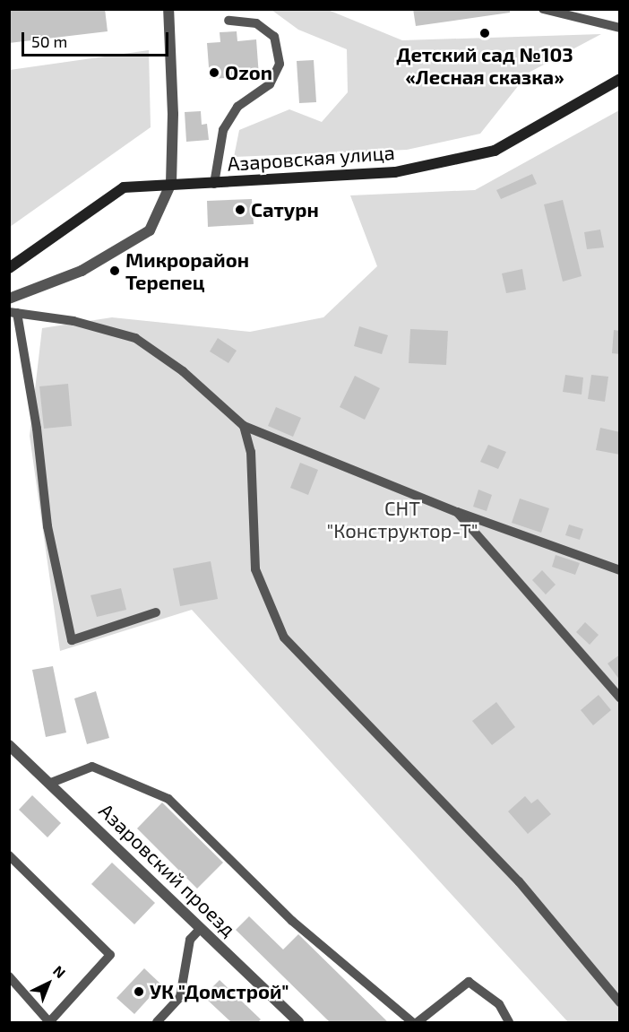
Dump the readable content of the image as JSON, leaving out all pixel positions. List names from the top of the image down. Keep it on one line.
{"streets":{"street":["Азаровская улица","Азаровский проезд"]},"parks":["СНТ \"Конструктор-Т\""],"places":["Детский сад №103 «Лесная сказка»","Ozon","Сатурн","Микрорайон Терепец","УК \"Домстрой\""],"scale_bar":"50 m","north":"top right"}
